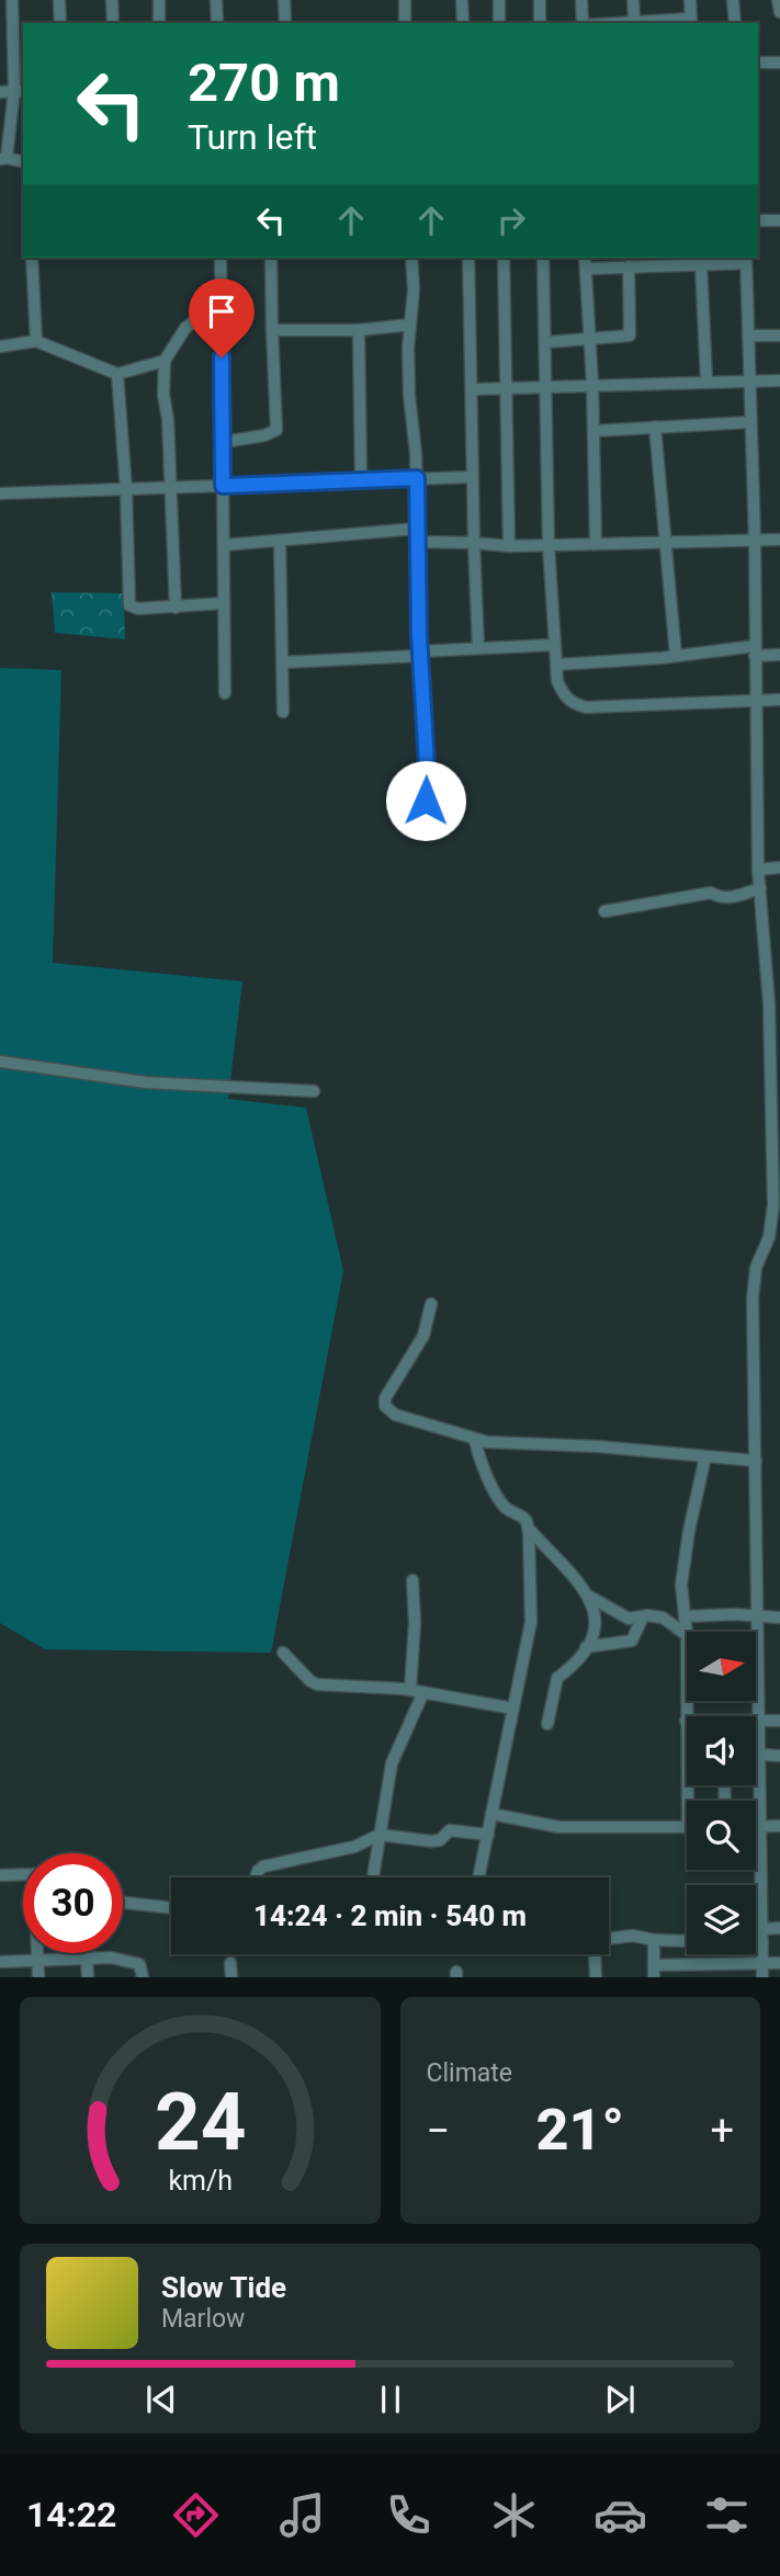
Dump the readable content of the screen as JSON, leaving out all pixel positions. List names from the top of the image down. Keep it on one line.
{"north":"right","page":{"turn":["270 m","Turn left"],"limit":"30","trip":"14:24 · 2 min · 540 m","tile":"Climate","heat":["−","21°","+"],"song":["Slow Tide","Marlow"],"tabs":"14:22","gauge":["24","km/h"]}}
